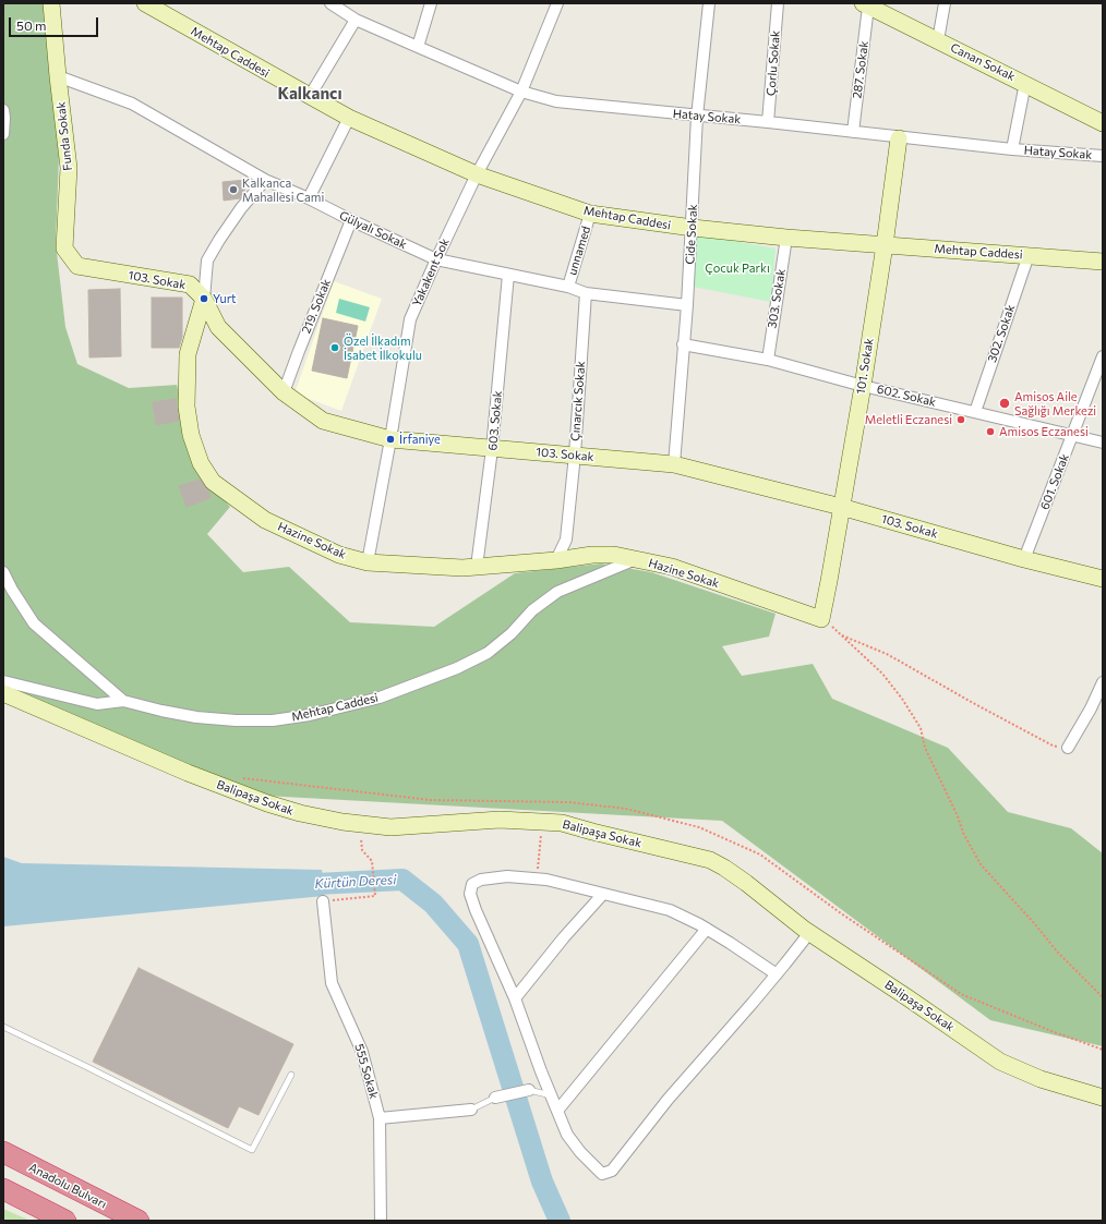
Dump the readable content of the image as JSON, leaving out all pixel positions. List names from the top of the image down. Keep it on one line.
{"streets":{"highway":["Anadolu Bulvarı"],"street":["Mehtap Caddesi","Canan Sokak","Çorlu Sokak","287. Sokak","Hatay Sokak","Funda Sokak","Gülyalı Sokak","Cide Sokak","unnamed","Yakakent Sok","103. Sokak","303. Sokak","219. Sokak","302. Sokak","101. Sokak","602. Sokak","Çınarcık Sokak","603. Sokak","601. Sokak","Hazine Sokak","Balipaşa Sokak","555 Sokak"]},"crossings":[["Mehtap Caddesi","Cide Sokak"],["Mehtap Caddesi","unnamed"],["Mehtap Caddesi","Yakakent Sok"],["Mehtap Caddesi","303. Sokak"],["Mehtap Caddesi","302. Sokak"],["Mehtap Caddesi","101. Sokak"],["Mehtap Caddesi","Hazine Sokak"],["Canan Sokak","287. Sokak"],["Çorlu Sokak","Hatay Sokak"],["287. Sokak","Hatay Sokak"],["Hatay Sokak","Cide Sokak"],["Hatay Sokak","Yakakent Sok"],["Hatay Sokak","101. Sokak"],["Funda Sokak","Gülyalı Sokak"],["Funda Sokak","103. Sokak"],["Gülyalı Sokak","Cide Sokak"],["Gülyalı Sokak","unnamed"],["Gülyalı Sokak","Yakakent Sok"],["Gülyalı Sokak","219. Sokak"],["Gülyalı Sokak","Çınarcık Sokak"],["Gülyalı Sokak","603. Sokak"],["Gülyalı Sokak","Hazine Sokak"],["Cide Sokak","103. Sokak"],["Cide Sokak","602. Sokak"],["Yakakent Sok","103. Sokak"],["Yakakent Sok","Hazine Sokak"],["103. Sokak","219. Sokak"],["103. Sokak","101. Sokak"],["103. Sokak","Çınarcık Sokak"],["103. Sokak","603. Sokak"],["103. Sokak","601. Sokak"],["103. Sokak","Hazine Sokak"],["303. Sokak","602. Sokak"],["302. Sokak","602. Sokak"],["101. Sokak","602. Sokak"],["101. Sokak","Hazine Sokak"],["602. Sokak","601. Sokak"],["Çınarcık Sokak","Hazine Sokak"],["603. Sokak","Hazine Sokak"]],"districts":["Kalkancı"],"water":["Kürtün Deresi"],"parks":["Çocuk Parkı"],"places":["Kalkanca Mahallesi Cami","Yurt","Özel İlkadım İsabet İlkokulu","Amisos Aile Sağlığı Merkezi","Meletli Eczanesi","Amisos Eczanesi","İrfaniye"],"scale_bar":"50 m"}
